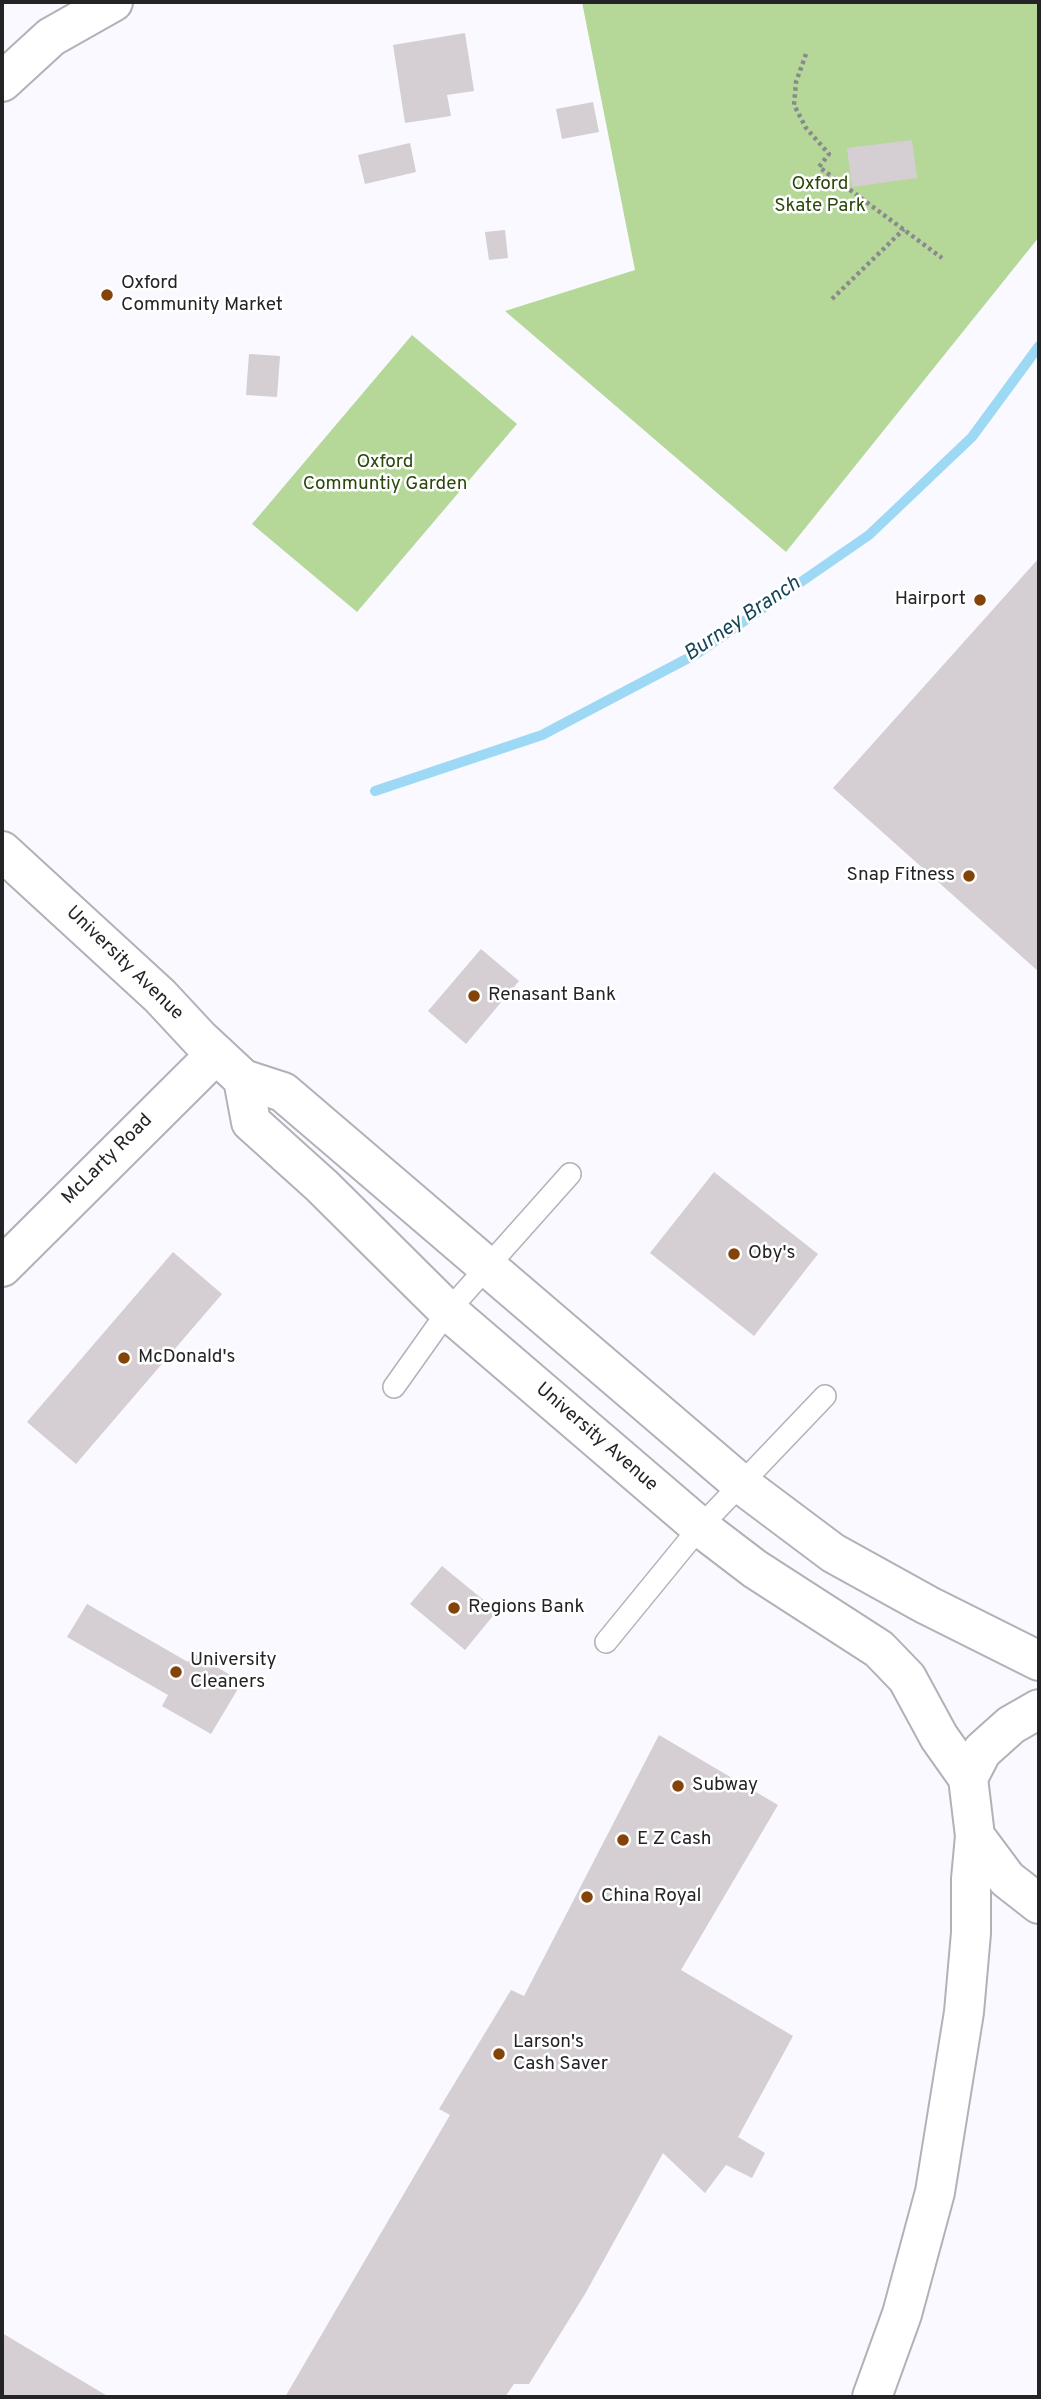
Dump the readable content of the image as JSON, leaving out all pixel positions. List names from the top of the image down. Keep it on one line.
{"streets":{"main road":["University Avenue","McLarty Road"]},"crossings":[["University Avenue","McLarty Road"]],"water":["Burney Branch"],"parks":["Oxford Skate Park","Oxford Communtiy Garden"],"places":["Oxford Community Market","Hairport","Snap Fitness","Renasant Bank","Oby's","McDonald's","Regions Bank","University Cleaners","Subway","E Z Cash","China Royal","Larson's Cash Saver"]}
